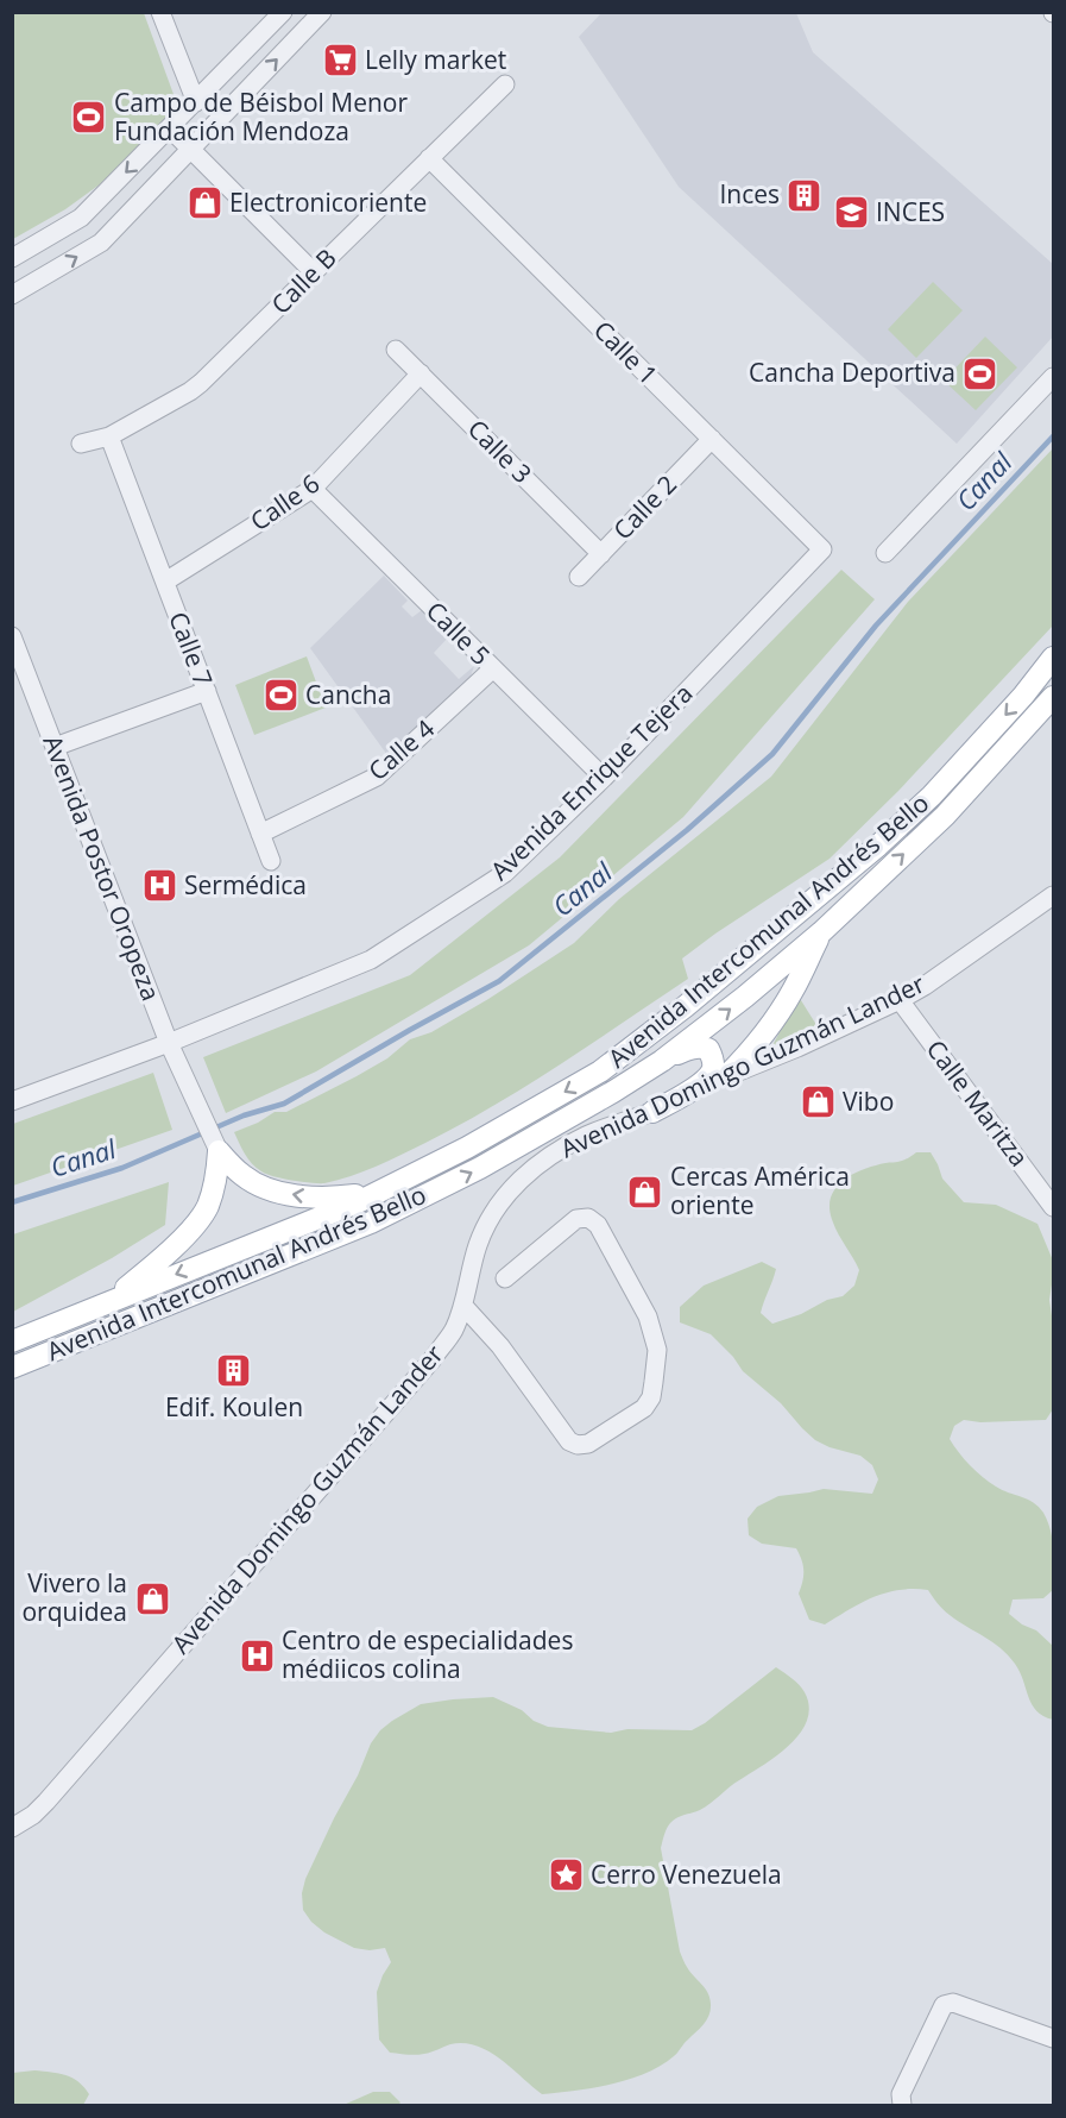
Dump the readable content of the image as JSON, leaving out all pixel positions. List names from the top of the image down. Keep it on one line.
{"streets":{"main road":["Avenida Intercomunal Andrés Bello"],"street":["Calle B","Calle 1","Calle 3","Calle 6","Calle 2","Calle 5","Calle 7","Calle 4","Avenida Enrique Tejera","Avenida Postor Oropeza","Avenida Domingo Guzmán Lander","Calle Maritza"]},"crossings":[["Calle B","Calle 1"],["Calle B","Calle 7"],["Calle 1","Calle 2"],["Calle 1","Avenida Enrique Tejera"],["Calle 3","Calle 6"],["Calle 3","Calle 2"],["Calle 6","Calle 5"],["Calle 6","Calle 7"],["Calle 5","Calle 4"],["Calle 5","Avenida Enrique Tejera"],["Calle 7","Calle 4"],["Avenida Enrique Tejera","Avenida Postor Oropeza"],["Avenida Domingo Guzmán Lander","Calle Maritza"]],"water":["Canal"],"places":{"supermarket":["Lelly market"],"sports":["Campo de Béisbol Menor Fundación Mendoza","Cancha Deportiva","Cancha"],"building":["Inces","Edif. Koulen"],"shop":["Electronicoriente","Vibo","Cercas América oriente","Vivero la orquidea"],"school or university":["INCES"],"hospital":["Sermédica","Centro de especialidades médiicos colina"],"place":["Cerro Venezuela"]}}
